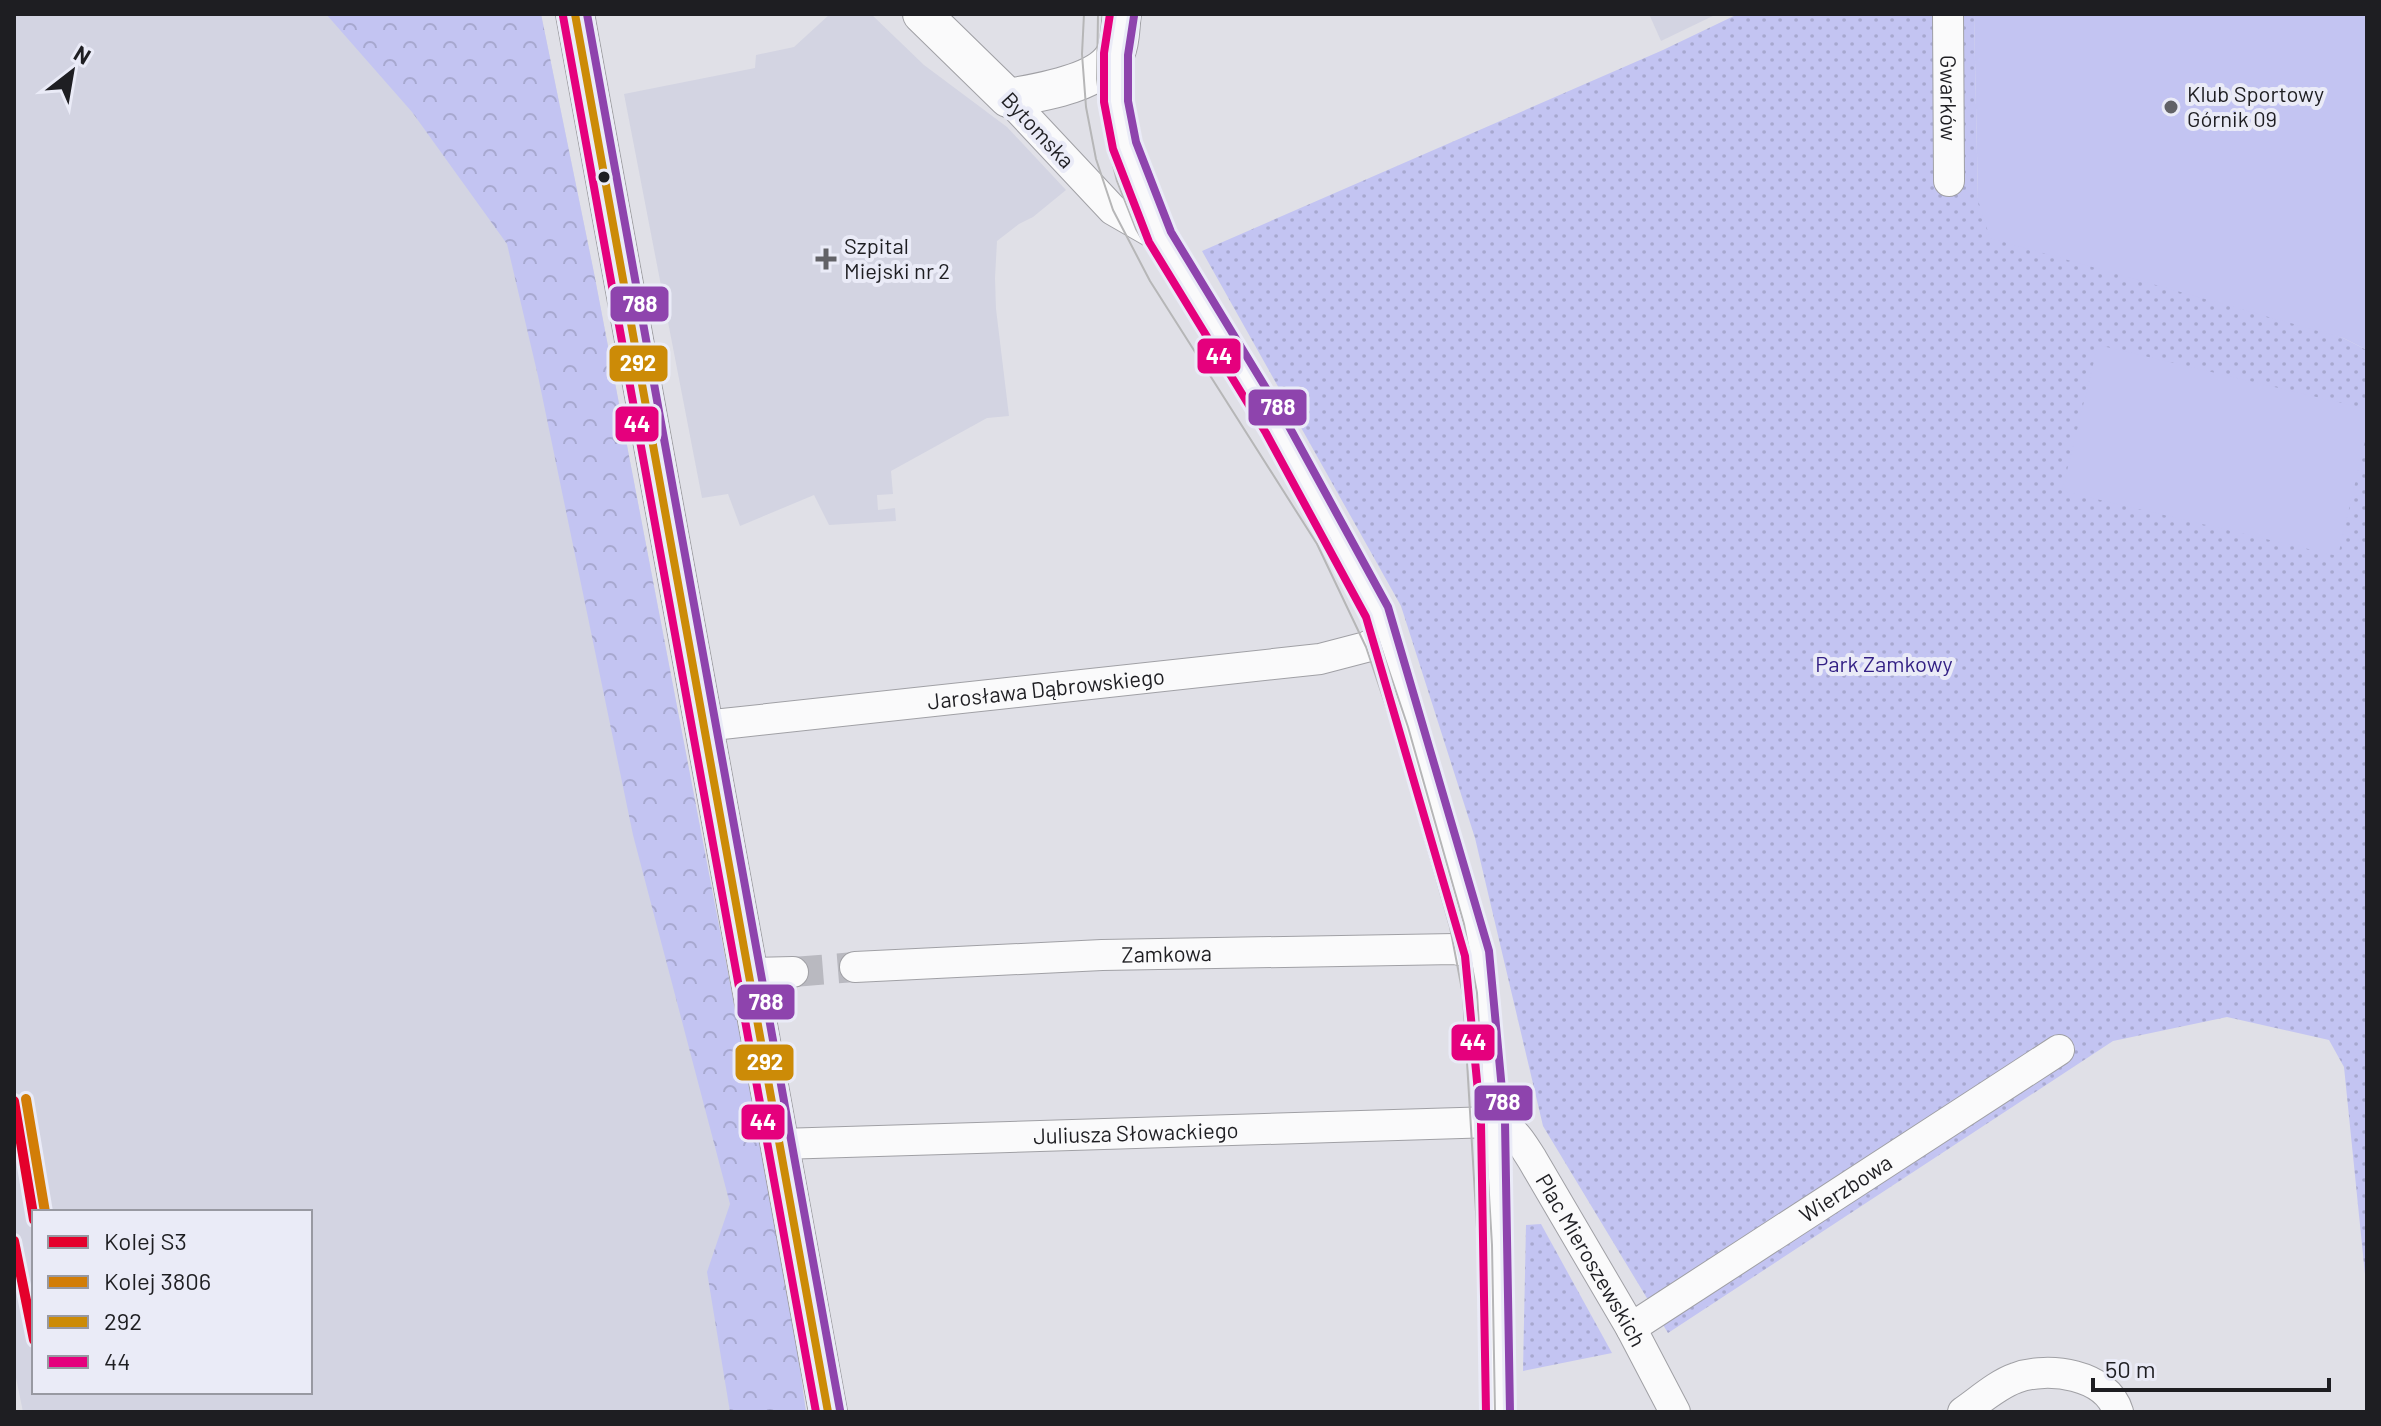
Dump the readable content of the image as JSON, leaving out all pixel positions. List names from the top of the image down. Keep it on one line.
{"streets":{"street":["Gwarków","Bytomska","Jarosława Dąbrowskiego","Zamkowa","Juliusza Słowackiego","Wierzbowa","Plac Mieroszewskich"]},"crossings":[["Bytomska","Jarosława Dąbrowskiego"],["Bytomska","Zamkowa"],["Bytomska","Juliusza Słowackiego"],["Bytomska","Plac Mieroszewskich"],["Juliusza Słowackiego","Plac Mieroszewskich"],["Wierzbowa","Plac Mieroszewskich"]],"parks":["Park Zamkowy"],"places":{"other":["Klub Sportowy Górnik 09"],"health":["Szpital Miejski nr 2"]},"lines":["transit line 292","transit line 44","transit line 788","rail line 3806","rail line S3"],"legend":["Kolej S3","Kolej 3806","292","44"],"scale_bar":"50 m","north":"top right"}
